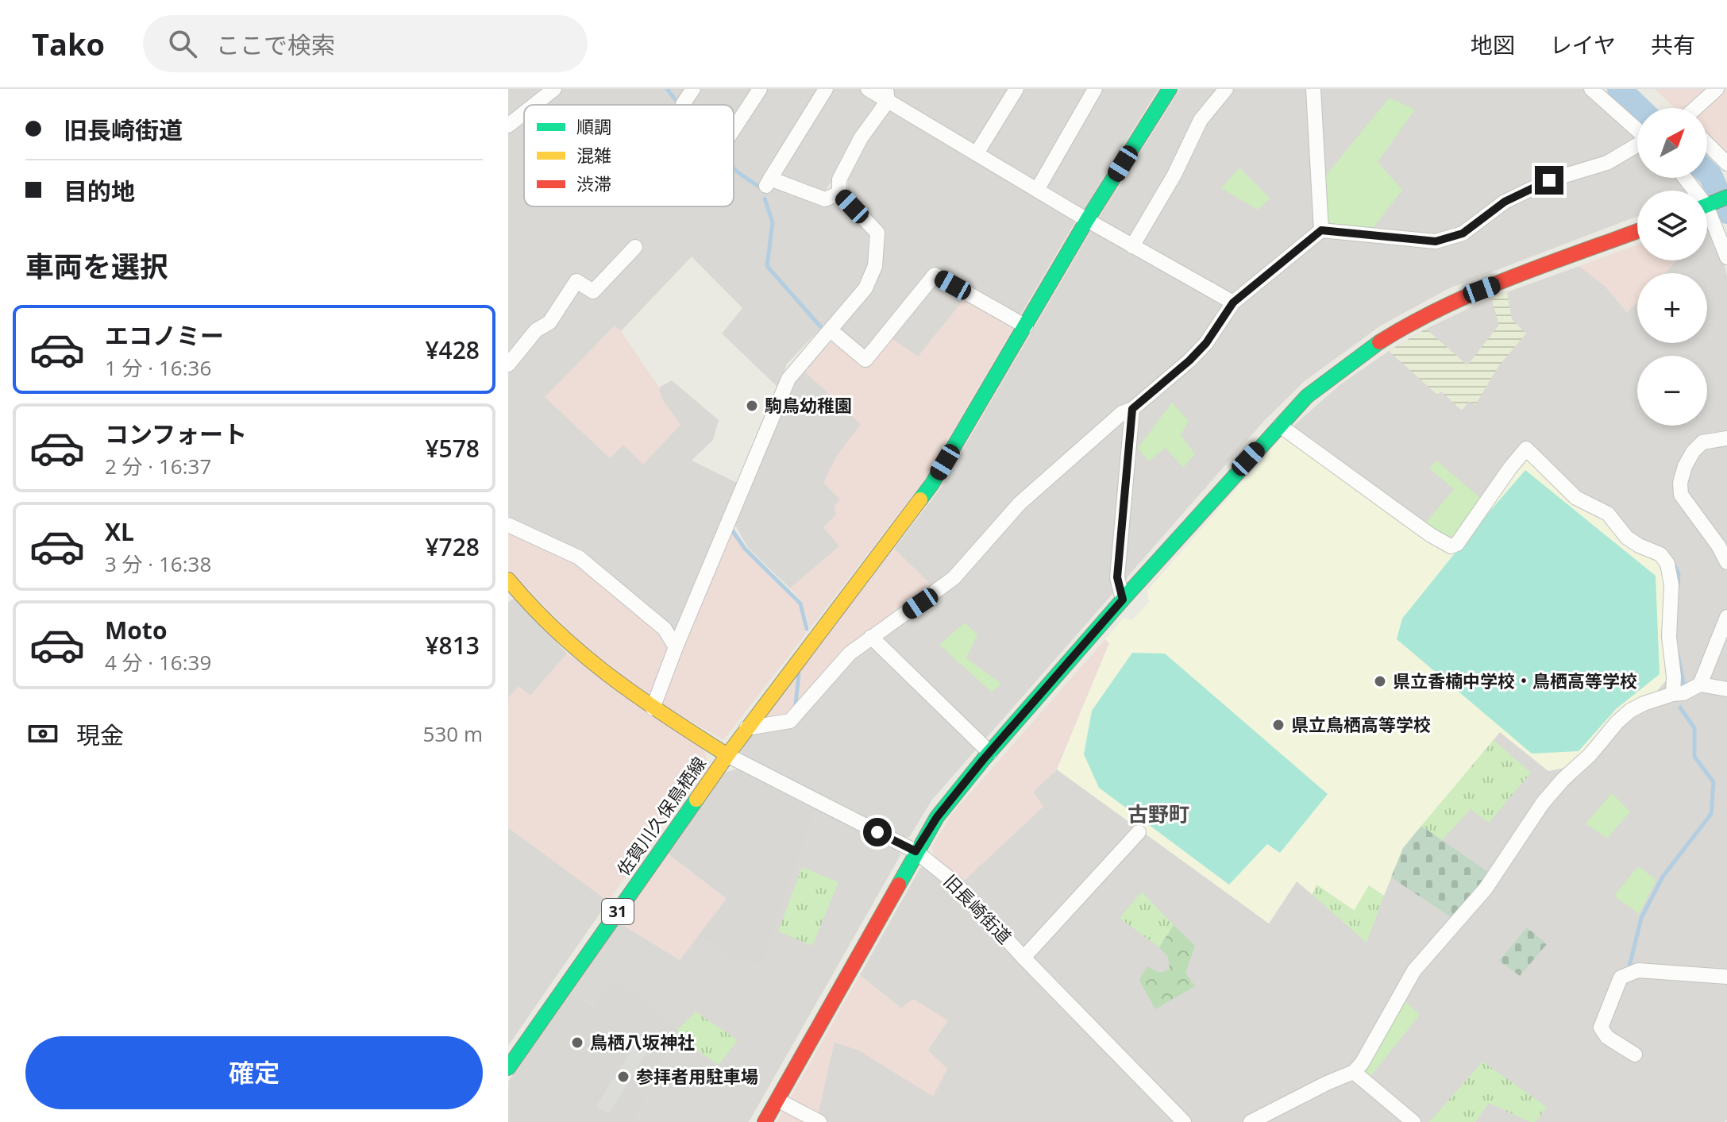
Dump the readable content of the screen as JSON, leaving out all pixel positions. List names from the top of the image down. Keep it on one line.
{"streets":{"street":["佐賀川久保鳥栖線","旧長崎街道","31"]},"crossings":[["佐賀川久保鳥栖線","旧長崎街道"]],"districts":["古野町"],"places":["駒鳥幼稚園","県立香楠中学校・鳥栖高等学校","県立鳥栖高等学校","鳥栖八坂神社","参拝者用駐車場"],"legend":["順調","混雑","渋滞"],"north":"top right","page":{"header":"Tako","search":"ここで検索","nav":["地図","レイヤ","共有"],"banner":["旧長崎街道","目的地"],"map_buttons":["+","−"],"heading":"車両を選択","list":[{"name":"エコノミー","note":"1 分 · 16:36","value":"¥428"},{"name":"コンフォート","note":"2 分 · 16:37","value":"¥578"},{"name":"XL","note":"3 分 · 16:38","value":"¥728"},{"name":"Moto","note":"4 分 · 16:39","value":"¥813"}],"pay":["現金","530 m"],"buttons":"確定"}}
